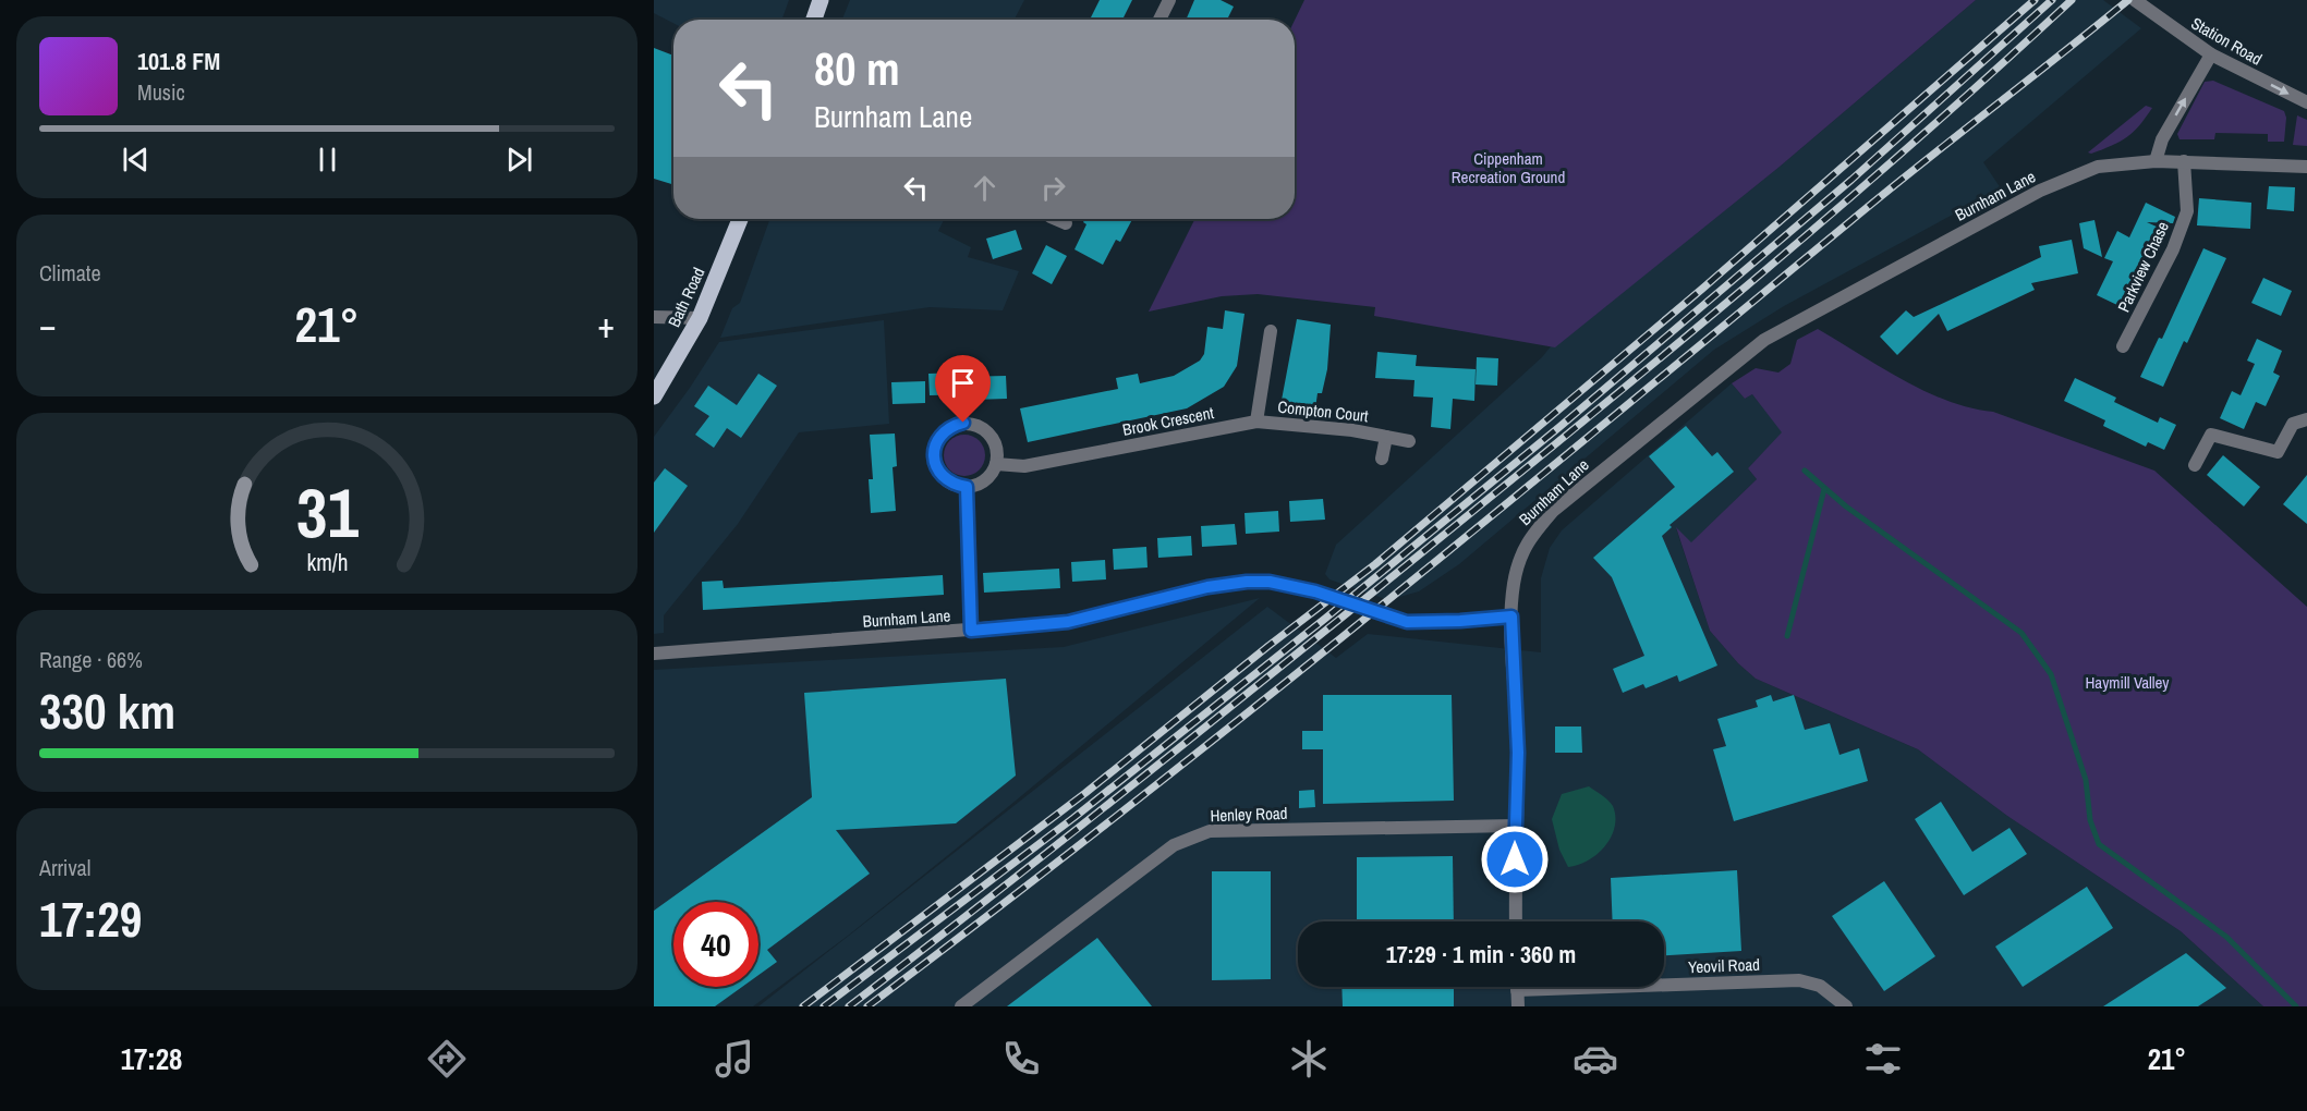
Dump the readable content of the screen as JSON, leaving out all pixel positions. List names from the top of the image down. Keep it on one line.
{"streets":{"main road":["Bath Road"],"street":["Station Road","Burnham Lane","Parkview Chase","Compton Court","Brook Crescent","Henley Road","Yeovil Road"]},"crossings":[["Burnham Lane","Parkview Chase"],["Compton Court","Brook Crescent"]],"one_way":["Station Road"],"parks":["Cippenham Recreation Ground","Haymill Valley"],"page":{"turn":["80 m","Burnham Lane"],"song":["101.8 FM","Music"],"tile":["Climate",["Range · 66%","330 km"],["Arrival","17:29"]],"heat":["−","21°","+"],"limit":"40","trip":"17:29 · 1 min · 360 m","tabs":["17:28","21°"],"gauge":["31","km/h"]}}
